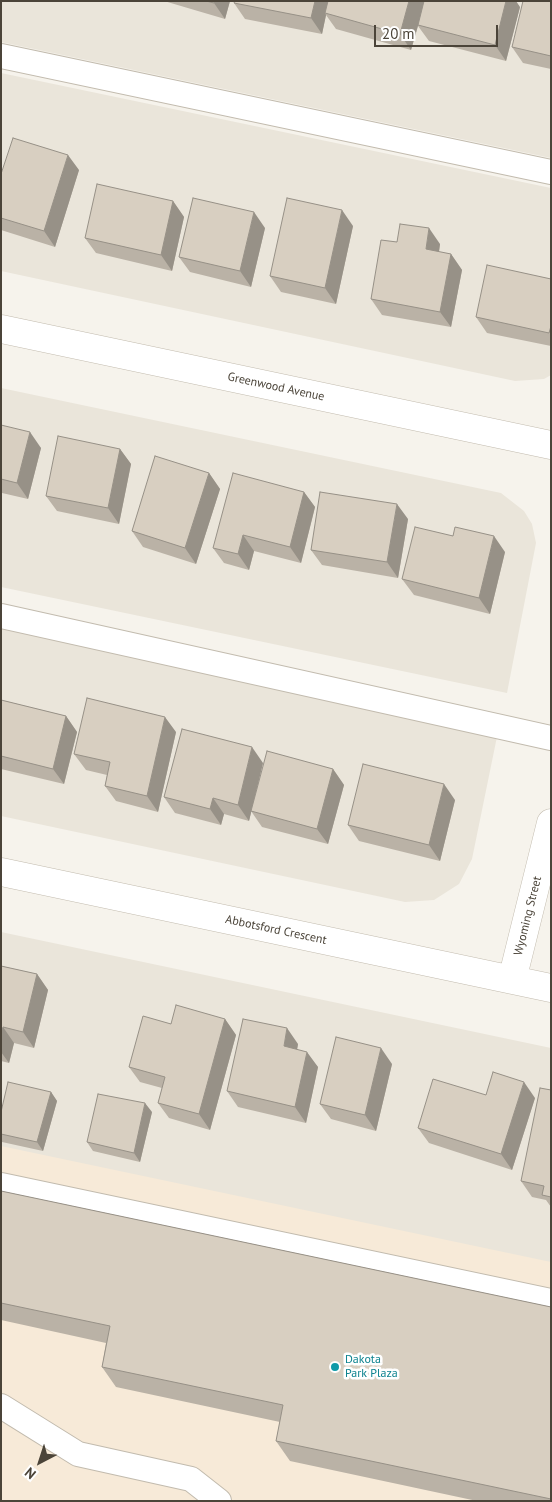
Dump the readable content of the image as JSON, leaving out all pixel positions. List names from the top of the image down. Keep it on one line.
{"streets":{"street":["Greenwood Avenue","Wyoming Street","Abbotsford Crescent"]},"crossings":[["Wyoming Street","Abbotsford Crescent"]],"places":["Dakota Park Plaza"],"scale_bar":"20 m","north":"bottom left"}
